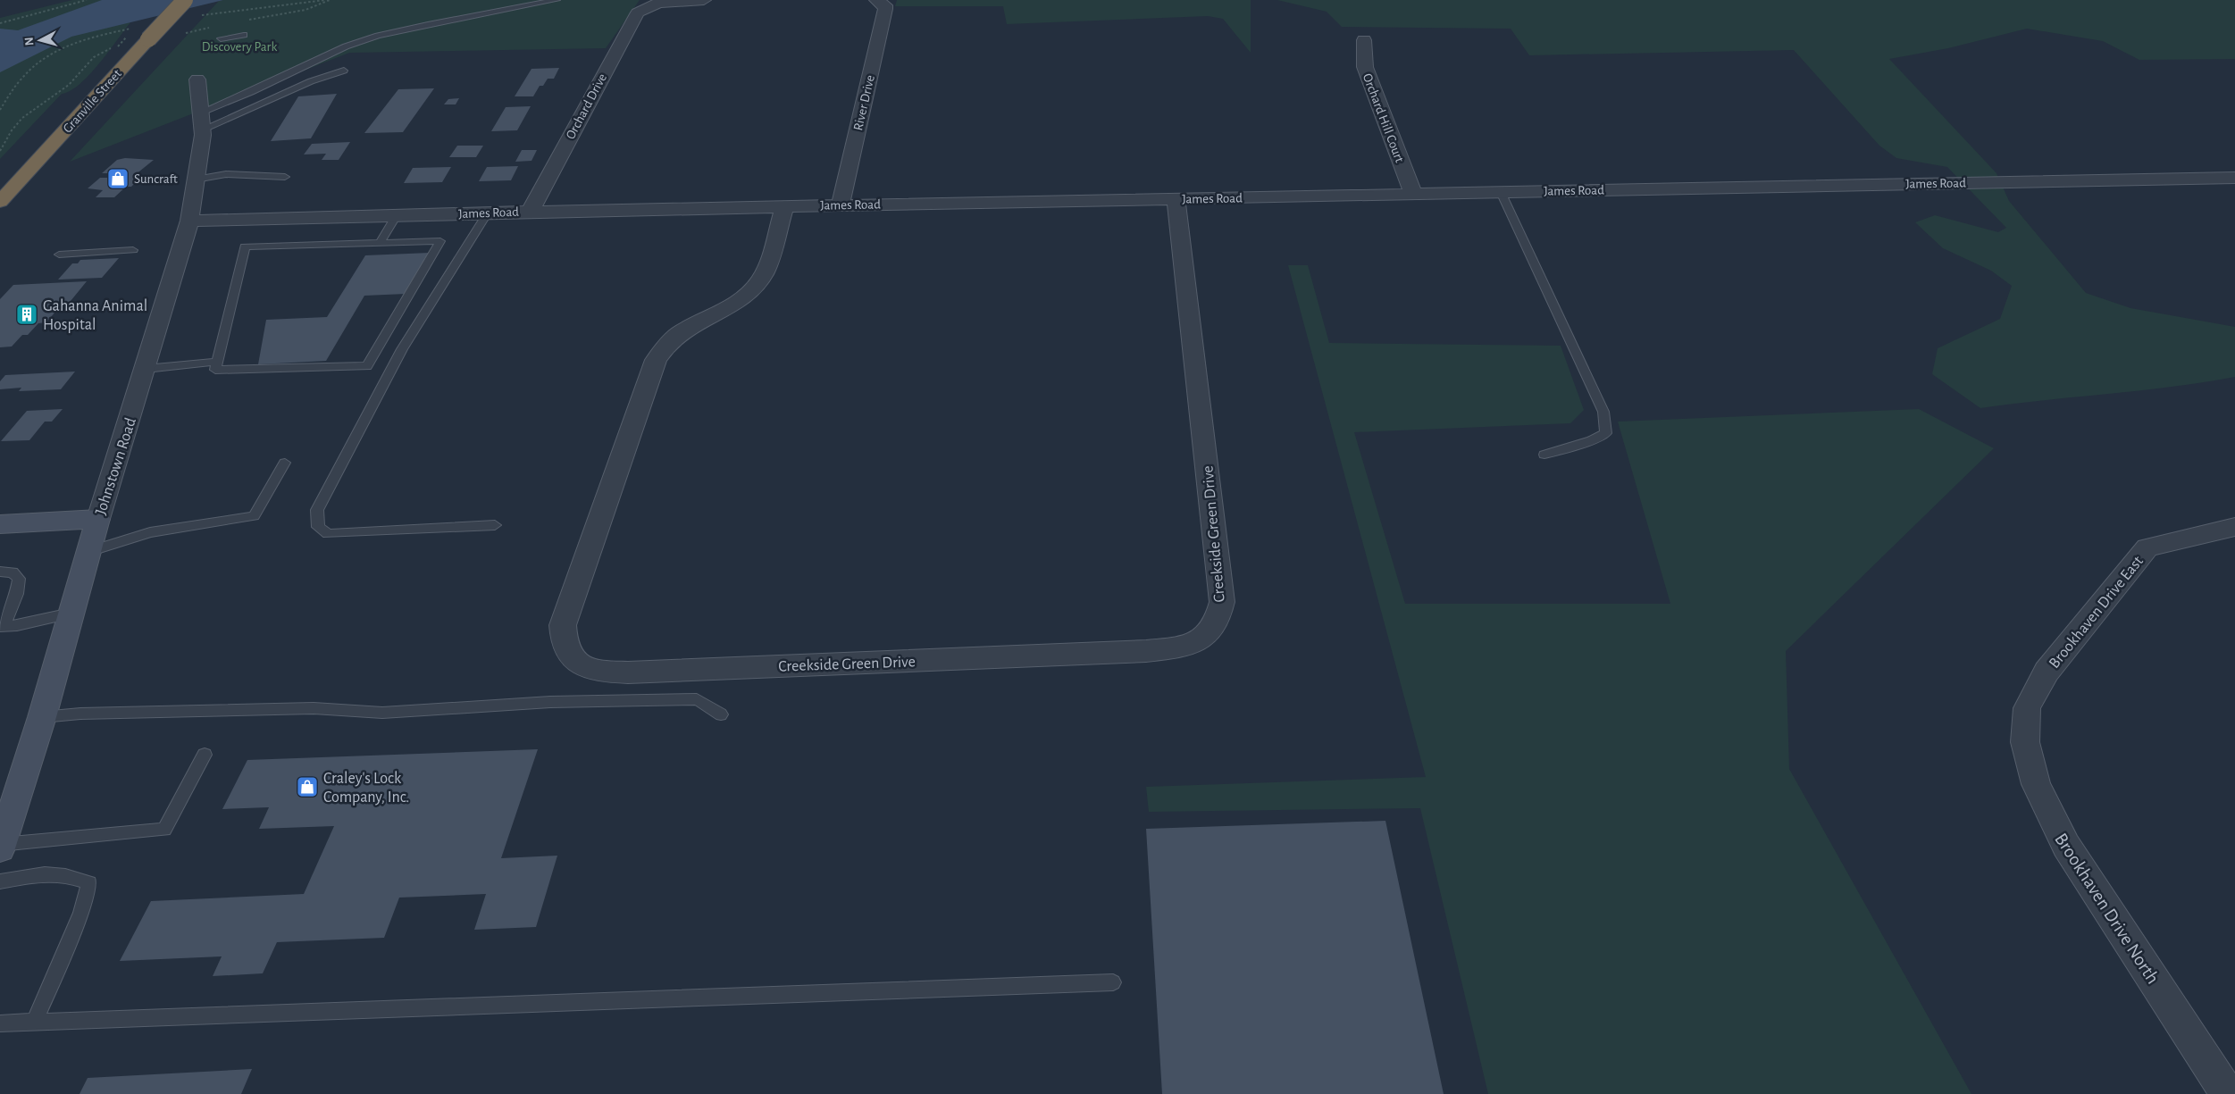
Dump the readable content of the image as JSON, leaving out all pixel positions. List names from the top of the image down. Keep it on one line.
{"streets":{"highway":["Granville Street"],"street":["River Drive","Orchard Drive","Orchard Hill Court","James Road","Johnstown Road","Creekside Green Drive","Brookhaven Drive East","Brookhaven Drive North"]},"crossings":[["River Drive","James Road"],["Orchard Drive","James Road"],["Orchard Hill Court","James Road"],["James Road","Johnstown Road"],["James Road","Creekside Green Drive"],["Brookhaven Drive East","Brookhaven Drive North"]],"parks":["Discovery Park"],"places":{"shop":["Suncraft","Craley's Lock Company, Inc."],"building":["Gahanna Animal Hospital"]},"north":"left"}
